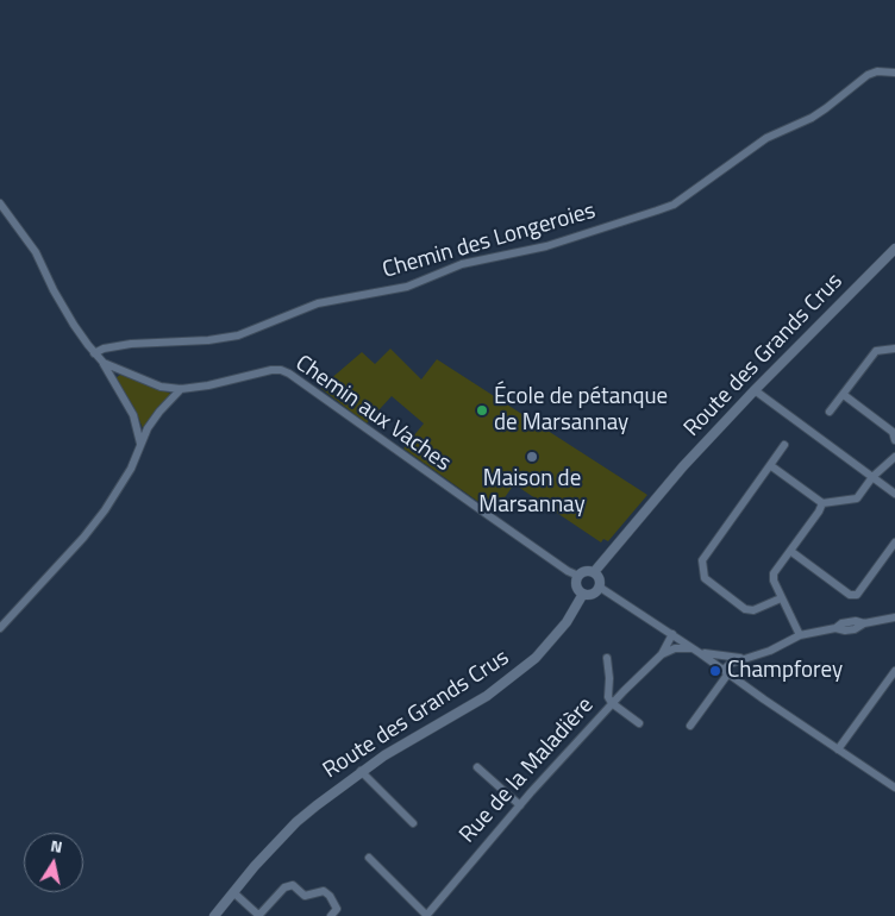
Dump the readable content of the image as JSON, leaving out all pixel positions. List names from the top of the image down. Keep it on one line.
{"streets":{"street":["Chemin des Longeroies","Route des Grands Crus","Chemin aux Vaches","Rue de la Maladière"]},"crossings":[["Chemin des Longeroies","Chemin aux Vaches"],["Route des Grands Crus","Chemin aux Vaches"]],"places":["École de pétanque de Marsannay","Maison de Marsannay","Champforey"],"north":"top"}
